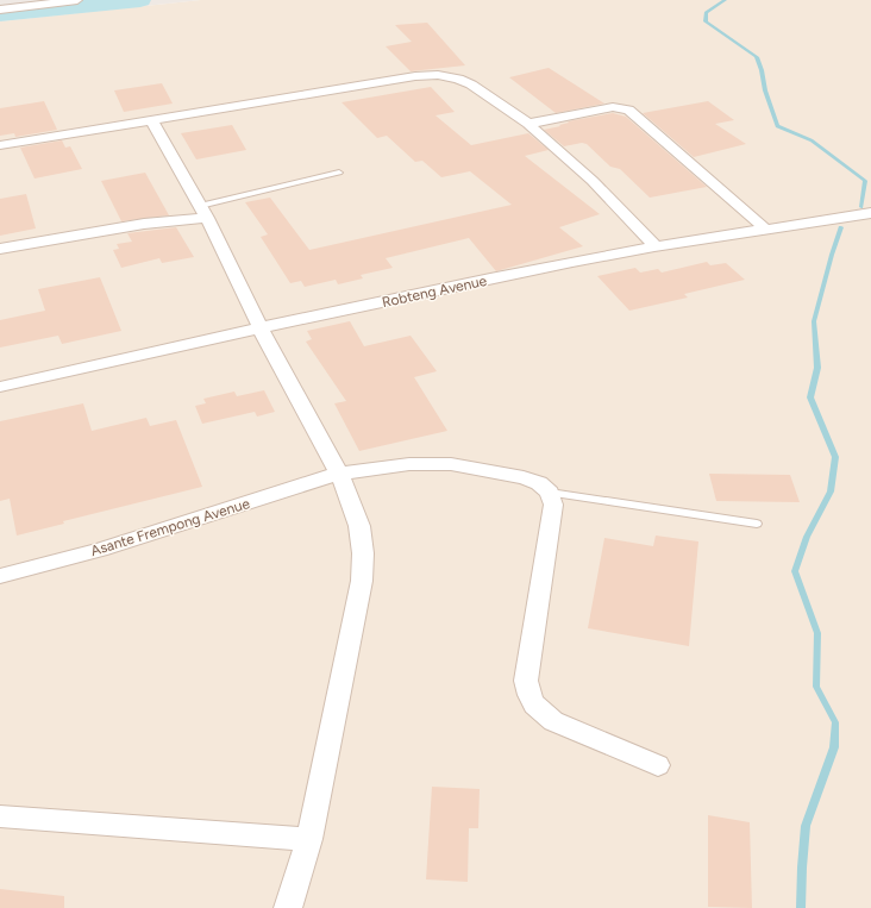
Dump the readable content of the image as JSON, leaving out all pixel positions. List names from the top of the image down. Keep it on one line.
{"streets":{"street":["Robteng Avenue","Asante Frempong Avenue"]}}
